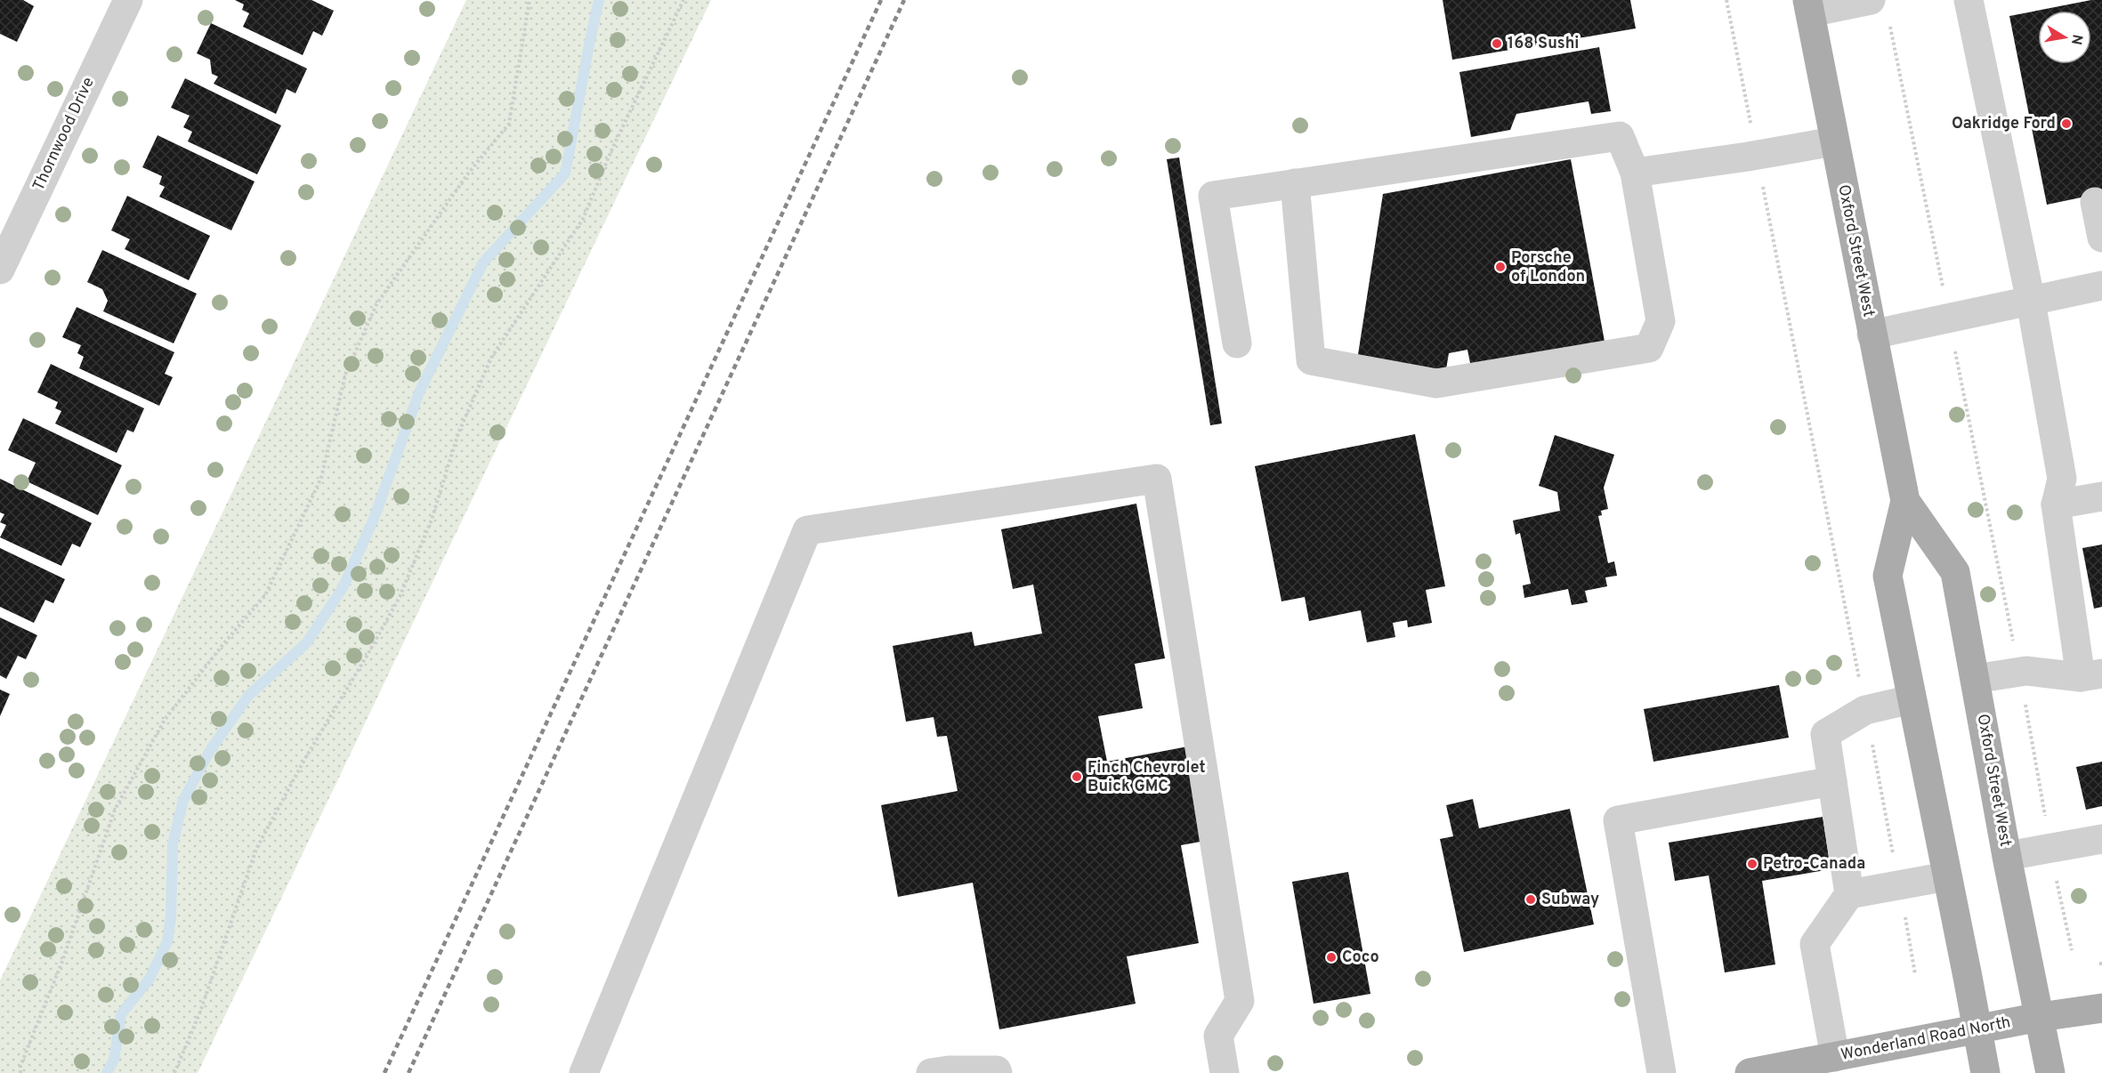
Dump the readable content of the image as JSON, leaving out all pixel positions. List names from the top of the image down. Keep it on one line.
{"streets":{"main road":["Oxford Street West","Wonderland Road North"],"street":["Thornwood Drive"]},"crossings":[["Oxford Street West","Wonderland Road North"]],"places":["168 Sushi","Oakridge Ford","Porsche of London","Finch Chevrolet Buick GMC","Petro-Canada","Subway","Coco"],"north":"right"}
